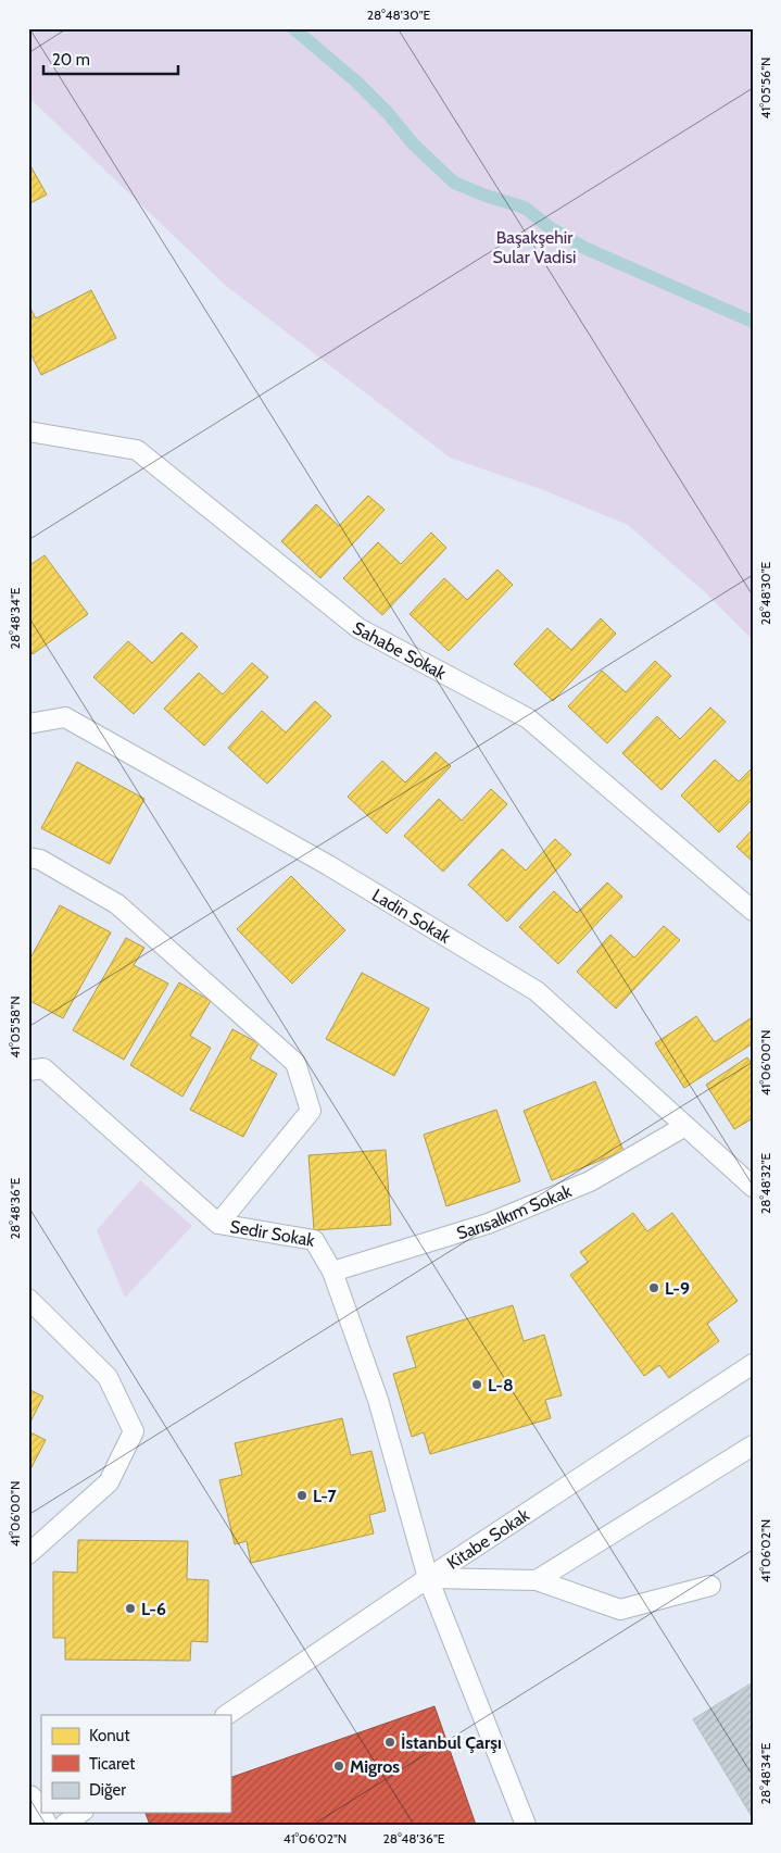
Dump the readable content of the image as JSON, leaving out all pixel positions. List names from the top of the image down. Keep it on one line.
{"streets":{"lane":["Sahabe Sokak","Ladin Sokak","Sarısalkım Sokak","Sedir Sokak","Kitabe Sokak"]},"crossings":[["Ladin Sokak","Sarısalkım Sokak"],["Sarısalkım Sokak","Sedir Sokak"],["Sedir Sokak","Kitabe Sokak"]],"parks":["Başakşehir Sular Vadisi"],"places":["L-9","L-8","L-7","L-6","İstanbul Çarşı","Migros"],"legend":["Konut","Ticaret","Diğer"],"scale_bar":"20 m","coordinates":["28°48'30\"E","41°05'56\"N","28°48'34\"E","41°05'58\"N","41°06'00\"N","28°48'32\"E","28°48'36\"E","41°06'02\"N"]}
